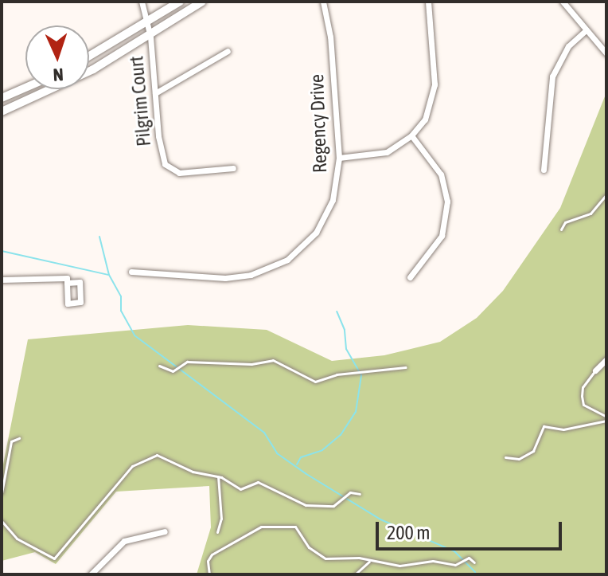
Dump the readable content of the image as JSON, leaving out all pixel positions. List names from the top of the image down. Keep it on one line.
{"streets":{"street":["Pilgrim Court","Regency Drive"]},"scale_bar":"200 m","north":"bottom"}
